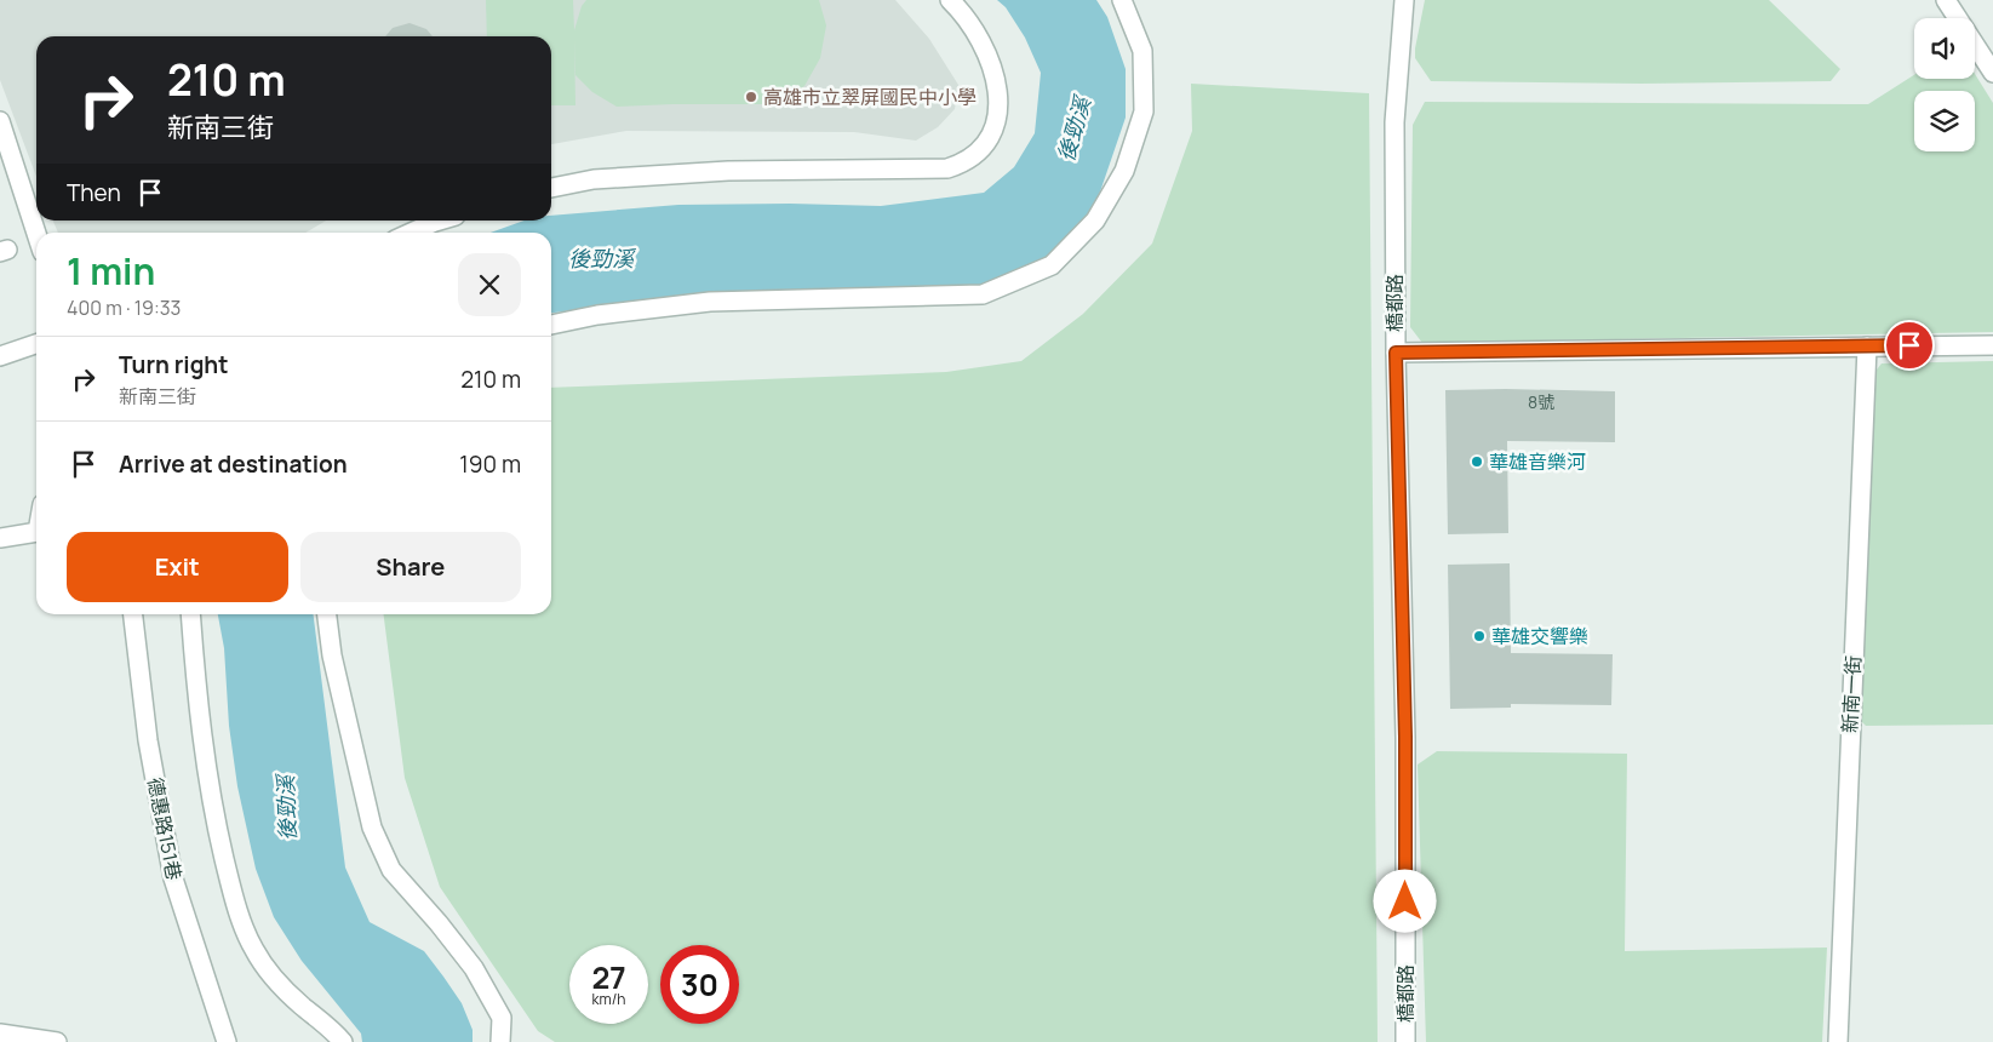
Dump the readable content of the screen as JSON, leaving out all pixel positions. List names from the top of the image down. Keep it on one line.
{"streets":{"street":["橋都路","新南一街","德惠路151巷"]},"water":["後勁溪"],"places":["高雄市立翠屏國民中小學","華雄音樂河","華雄交響樂"],"house_numbers":["8號"],"page":{"turn":["210 m","新南三街"],"then":"Then","heading":["1 min","400 m · 19:33"],"list":[{"name":"Turn right","note":"新南三街","value":"210 m"},{"name":"Arrive at destination","value":"190 m"}],"buttons":["Exit","Share"],"speed":"27 km/h","limit":"30"}}
